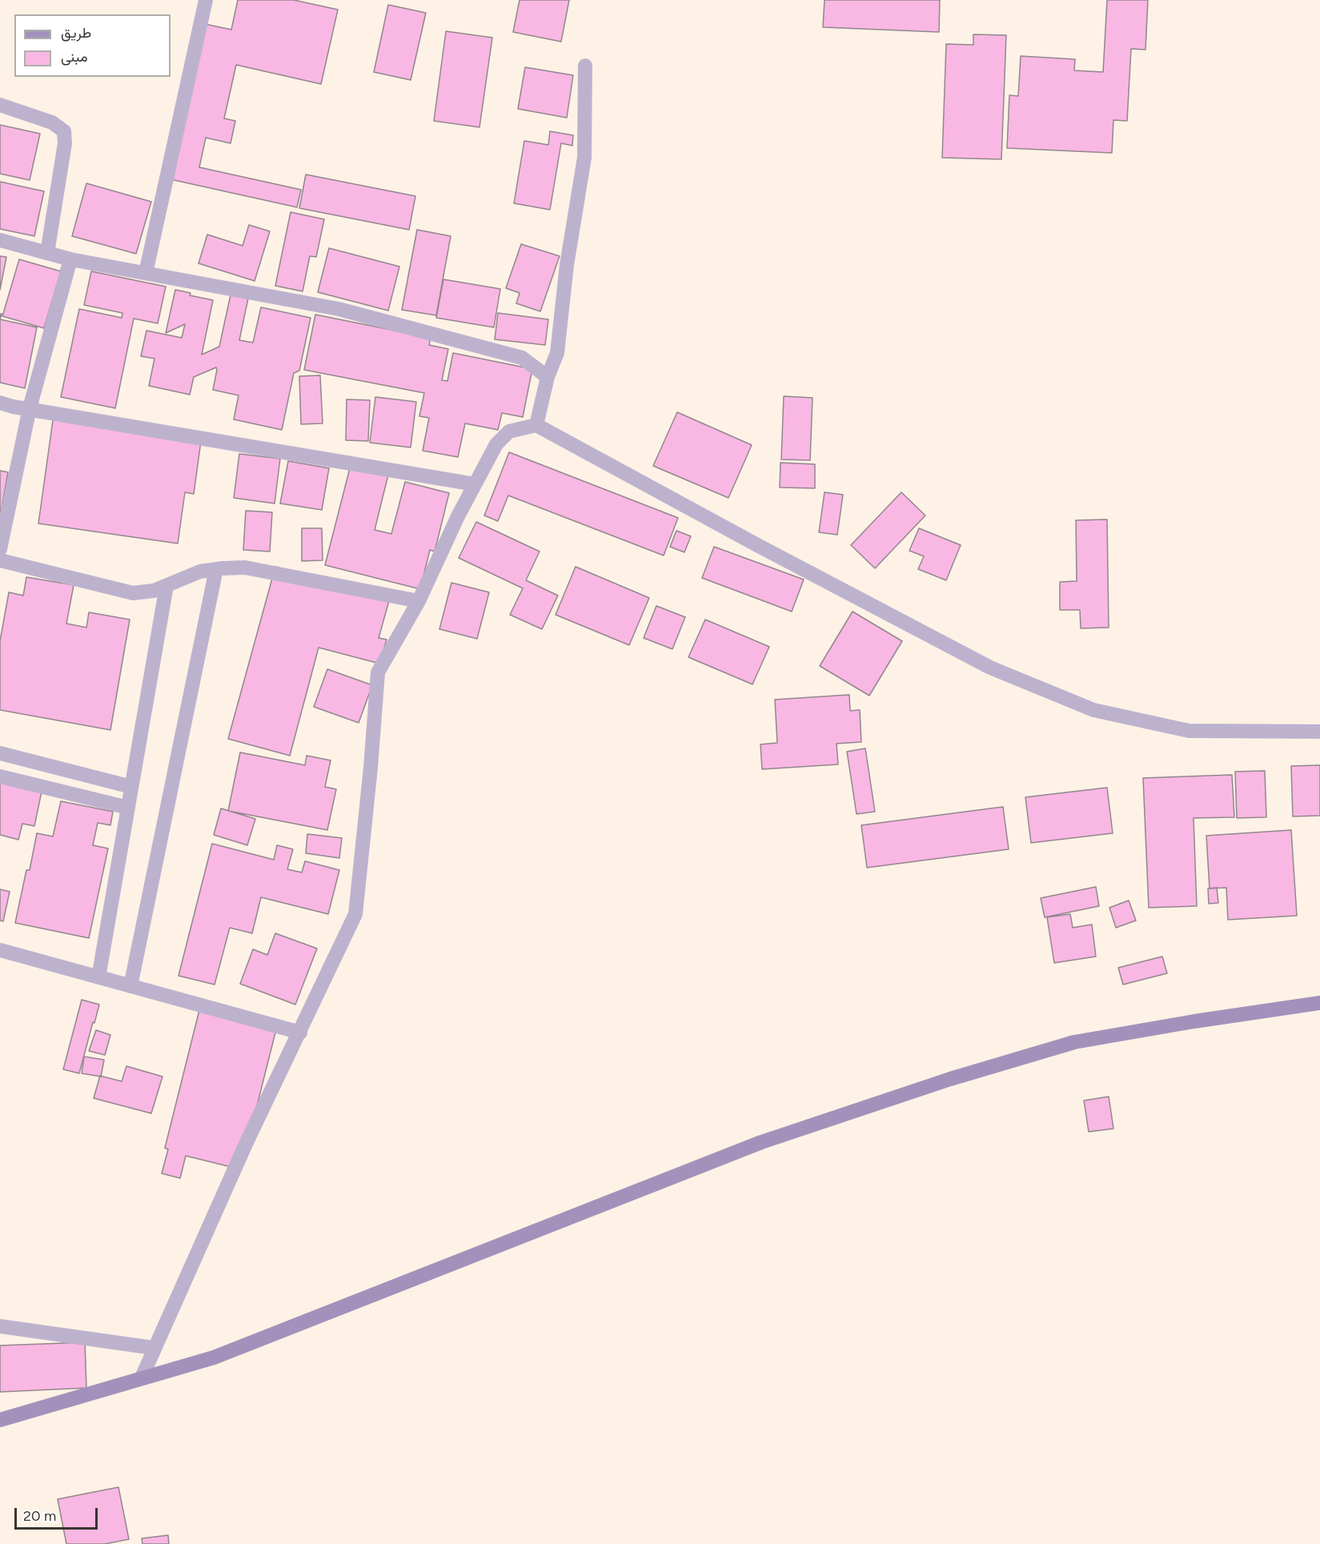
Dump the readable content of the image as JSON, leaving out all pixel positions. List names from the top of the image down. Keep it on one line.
{"legend":["طريق","مبنى"],"scale_bar":"20 m"}
